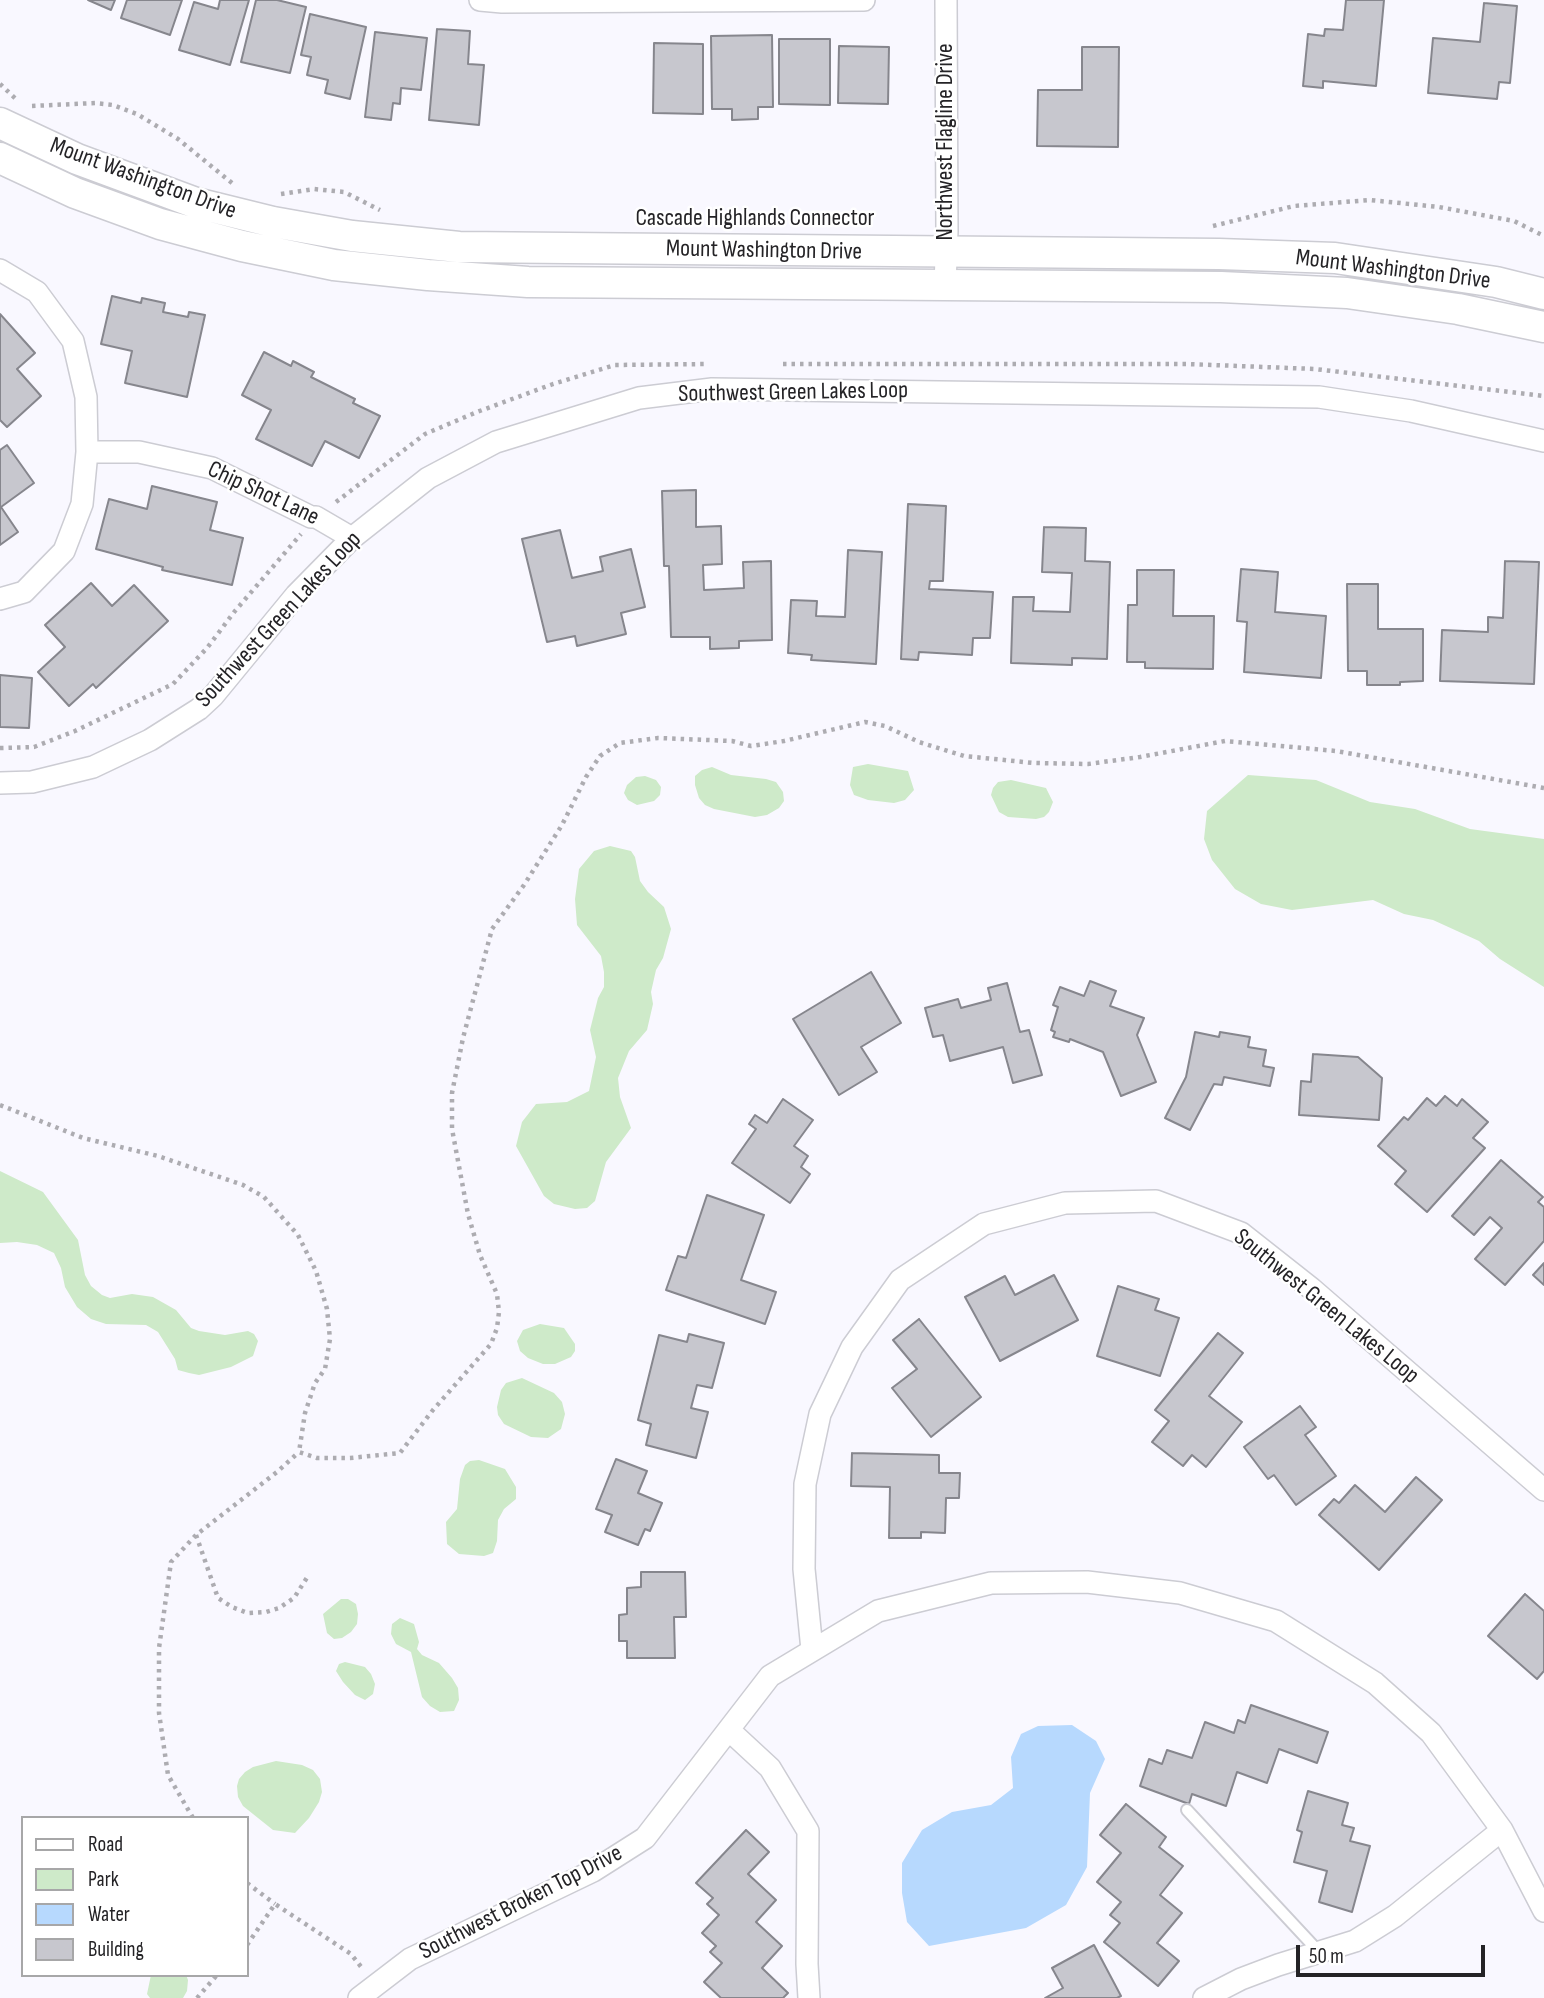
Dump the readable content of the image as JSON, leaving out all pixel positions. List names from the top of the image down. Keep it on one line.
{"streets":{"main road":["Mount Washington Drive"],"street":["Northwest Flagline Drive","Southwest Green Lakes Loop","Chip Shot Lane","Southwest Broken Top Drive"]},"crossings":[["Northwest Flagline Drive","Mount Washington Drive"],["Southwest Green Lakes Loop","Chip Shot Lane"],["Southwest Green Lakes Loop","Southwest Broken Top Drive"]],"legend":["Road","Park","Water","Building"],"scale_bar":"50 m"}
